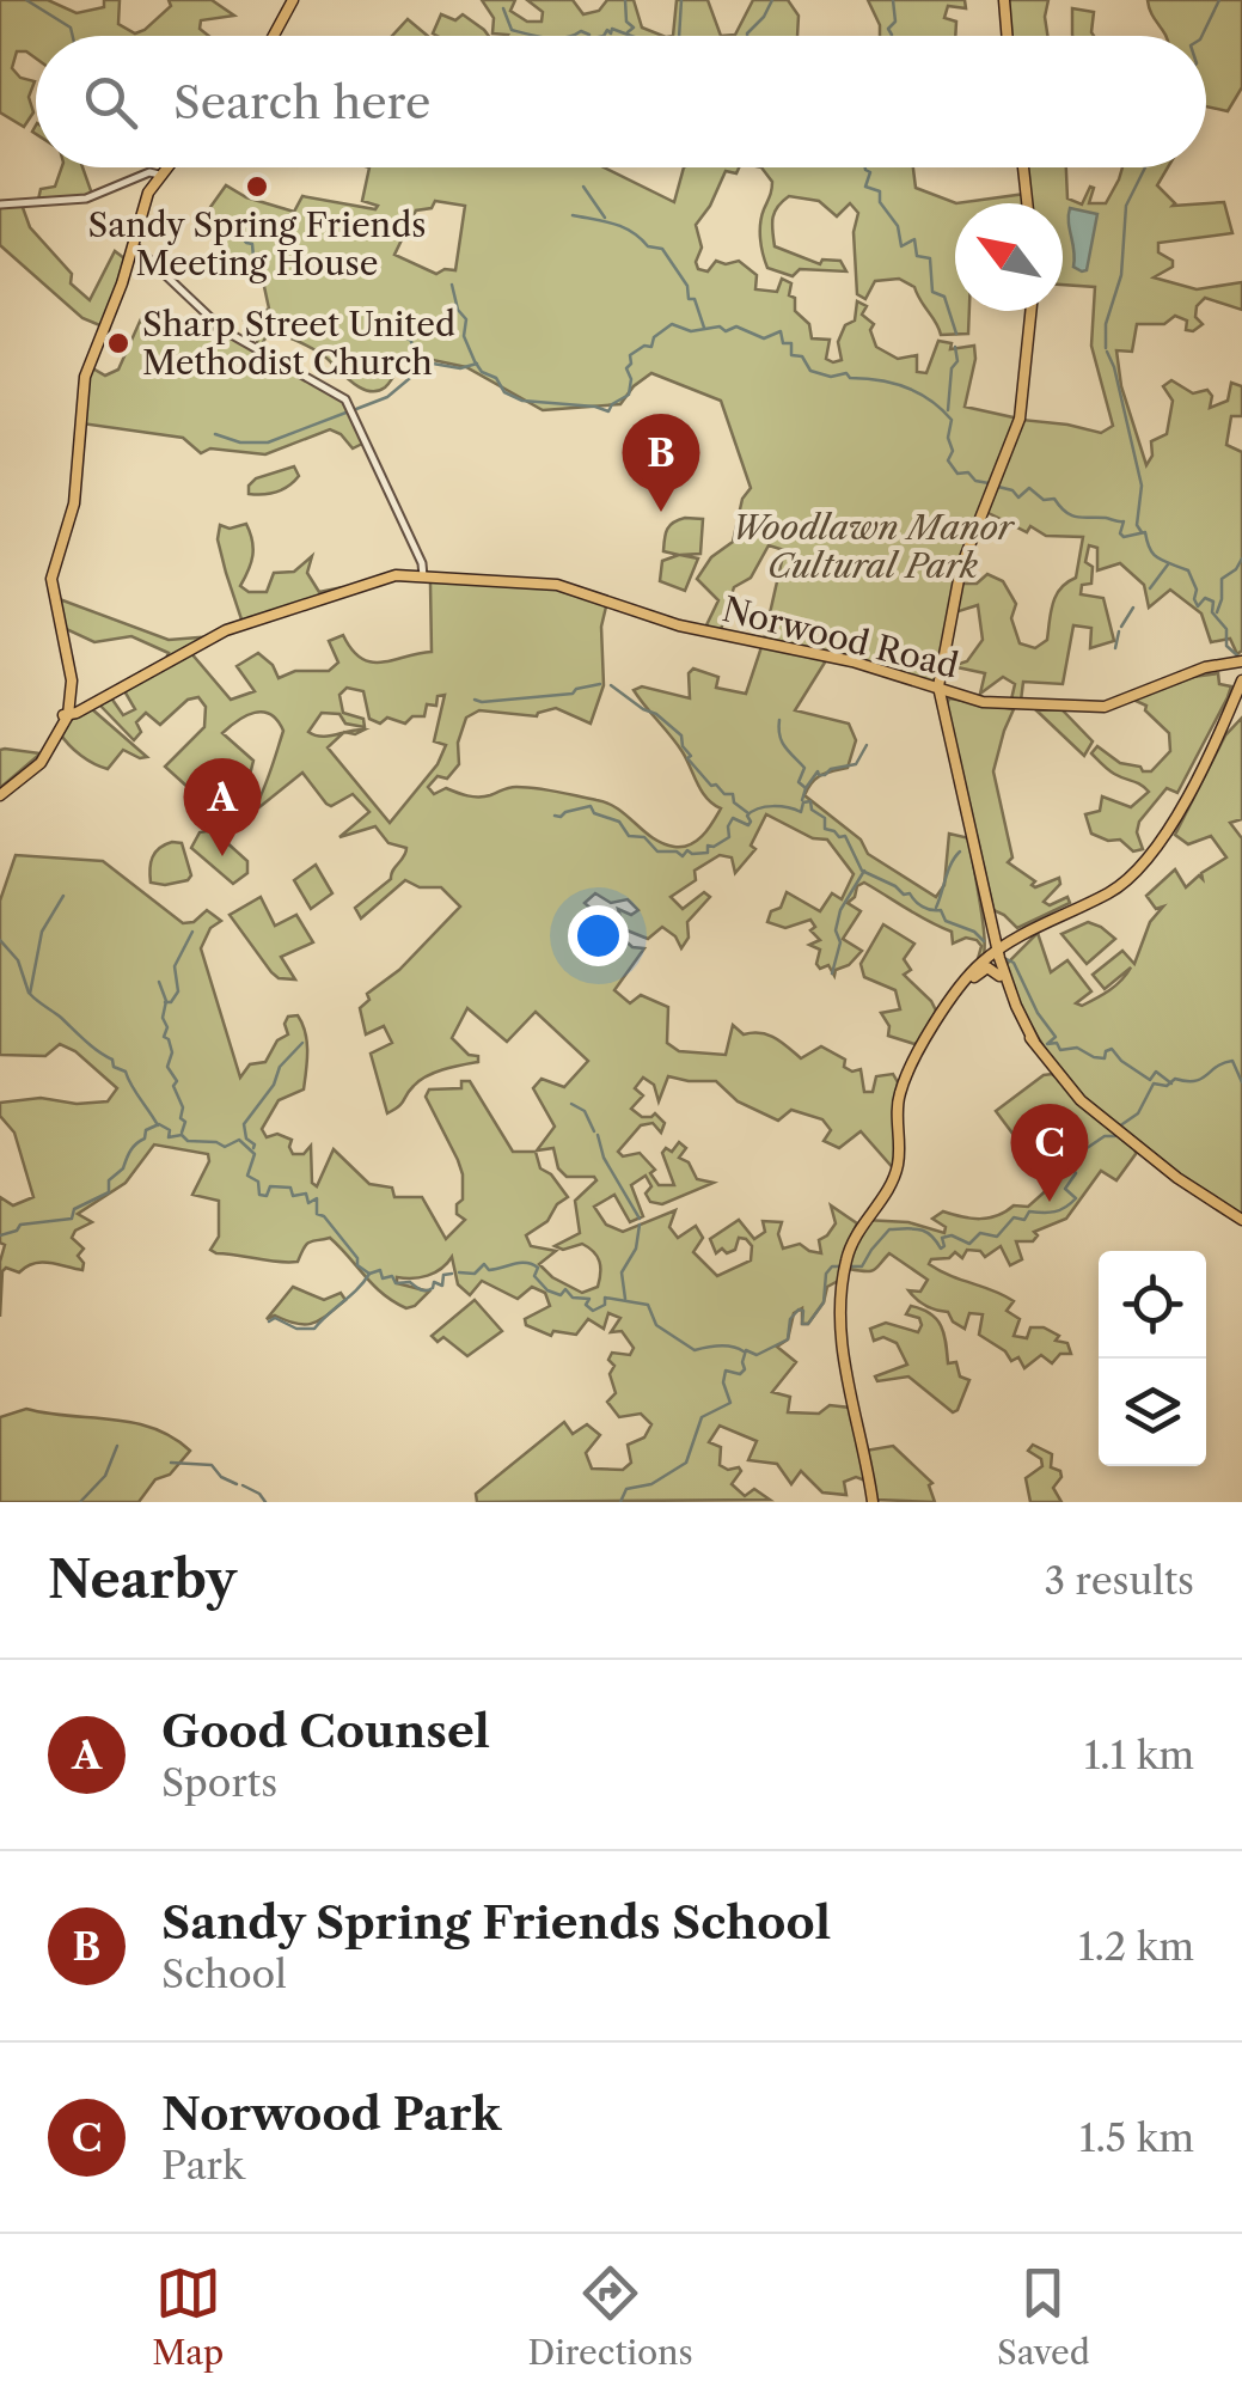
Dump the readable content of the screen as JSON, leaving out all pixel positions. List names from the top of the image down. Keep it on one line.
{"streets":{"main road":["Norwood Road"]},"parks":["Woodlawn Manor Cultural Park"],"places":["Sandy Spring Friends Meeting House","Sharp Street United Methodist Church"],"north":"top left","page":{"search":"Search here","pins":["B","A","C"],"heading":["Nearby","3 results"],"list":[{"mark":"A","name":"Good Counsel","note":"Sports","value":"1.1 km"},{"mark":"B","name":"Sandy Spring Friends School","note":"School","value":"1.2 km"},{"mark":"C","name":"Norwood Park","note":"Park","value":"1.5 km"}],"nav":["Map","Directions","Saved"]}}
